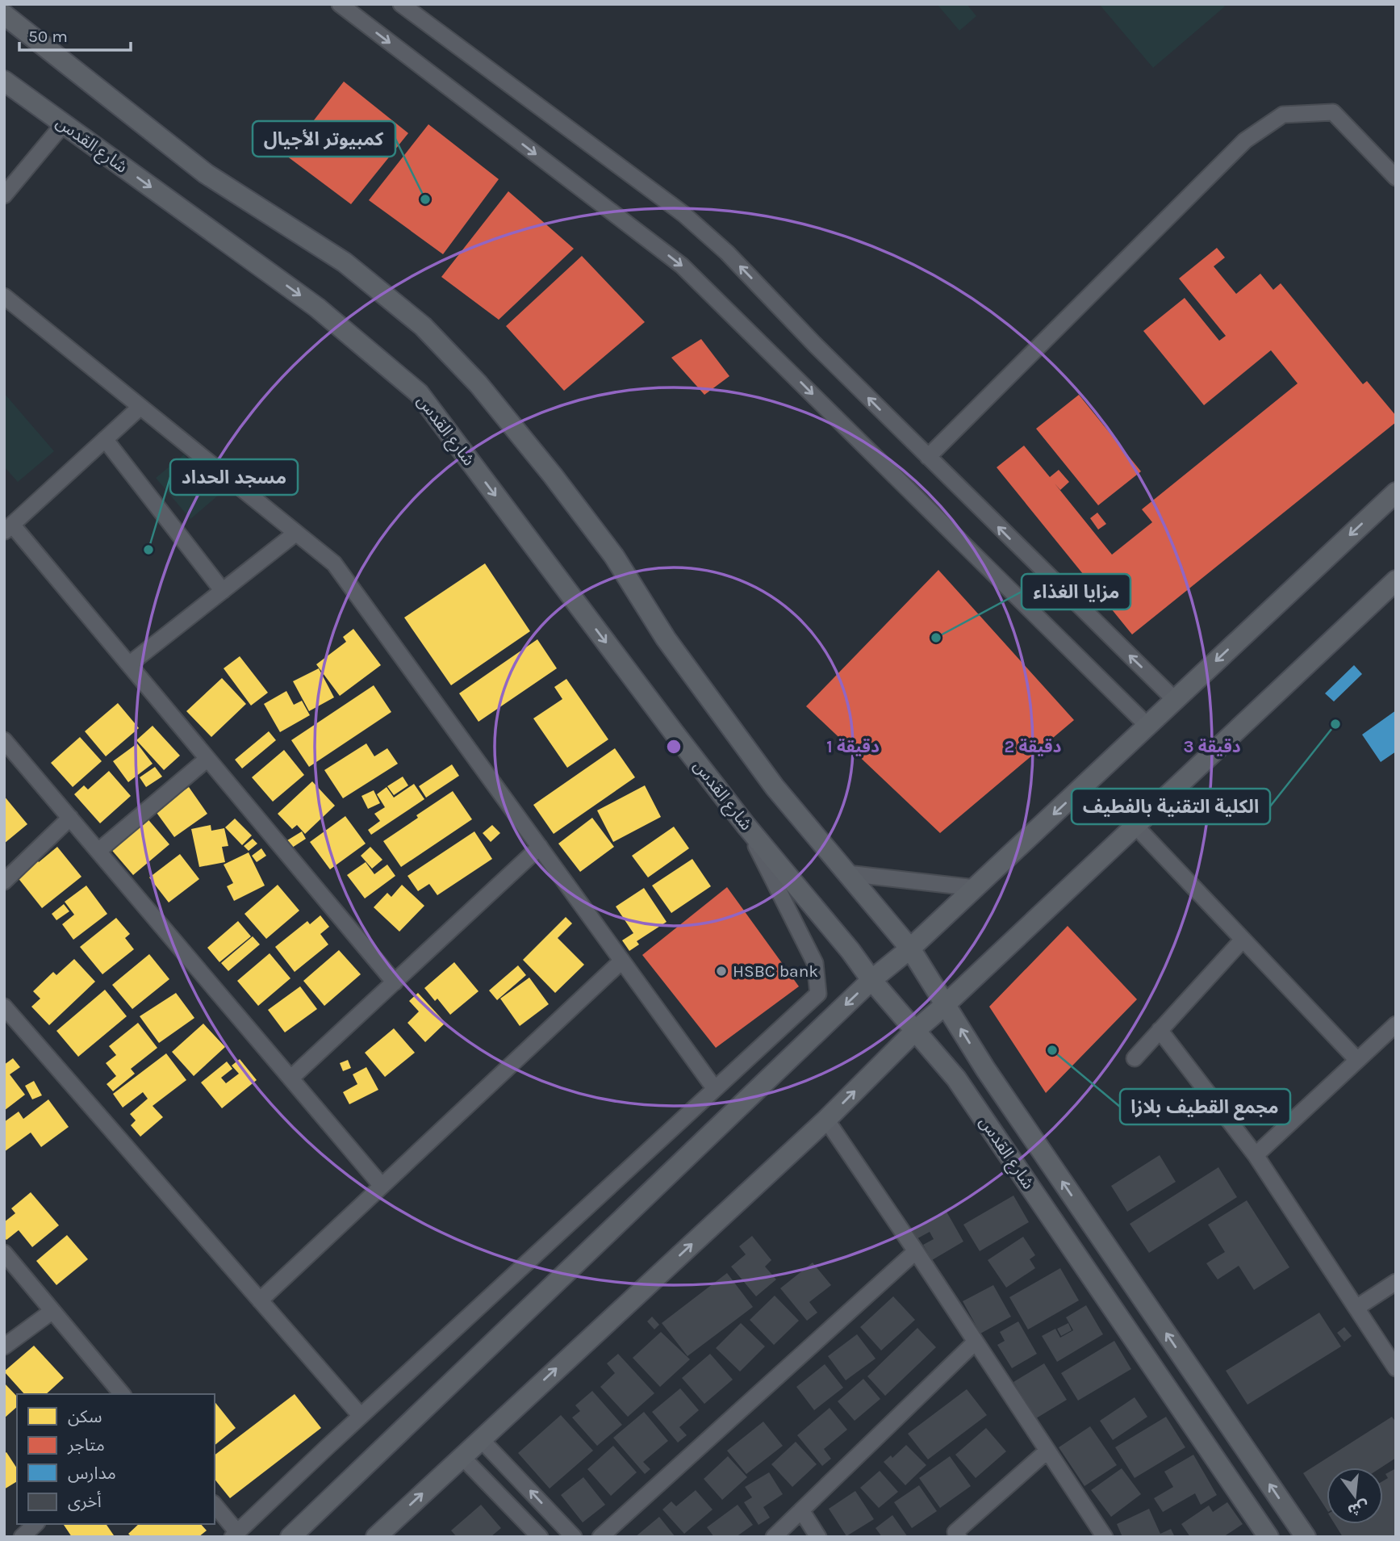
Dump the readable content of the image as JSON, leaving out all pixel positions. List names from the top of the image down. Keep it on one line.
{"streets":{"main road":["شارع القدس"]},"places":["كمبيوتر الأجيال","مسجد الحداد","مزايا الغذاء","الكلية التقنية بالفطيف","HSBC bank","مجمع القطيف بلازا"],"legend":["سكن","متاجر","مدارس","أخرى"],"scale_bar":"50 m","north":"bottom","rings":["1 دقيقة","2 دقيقة","3 دقيقة"]}
